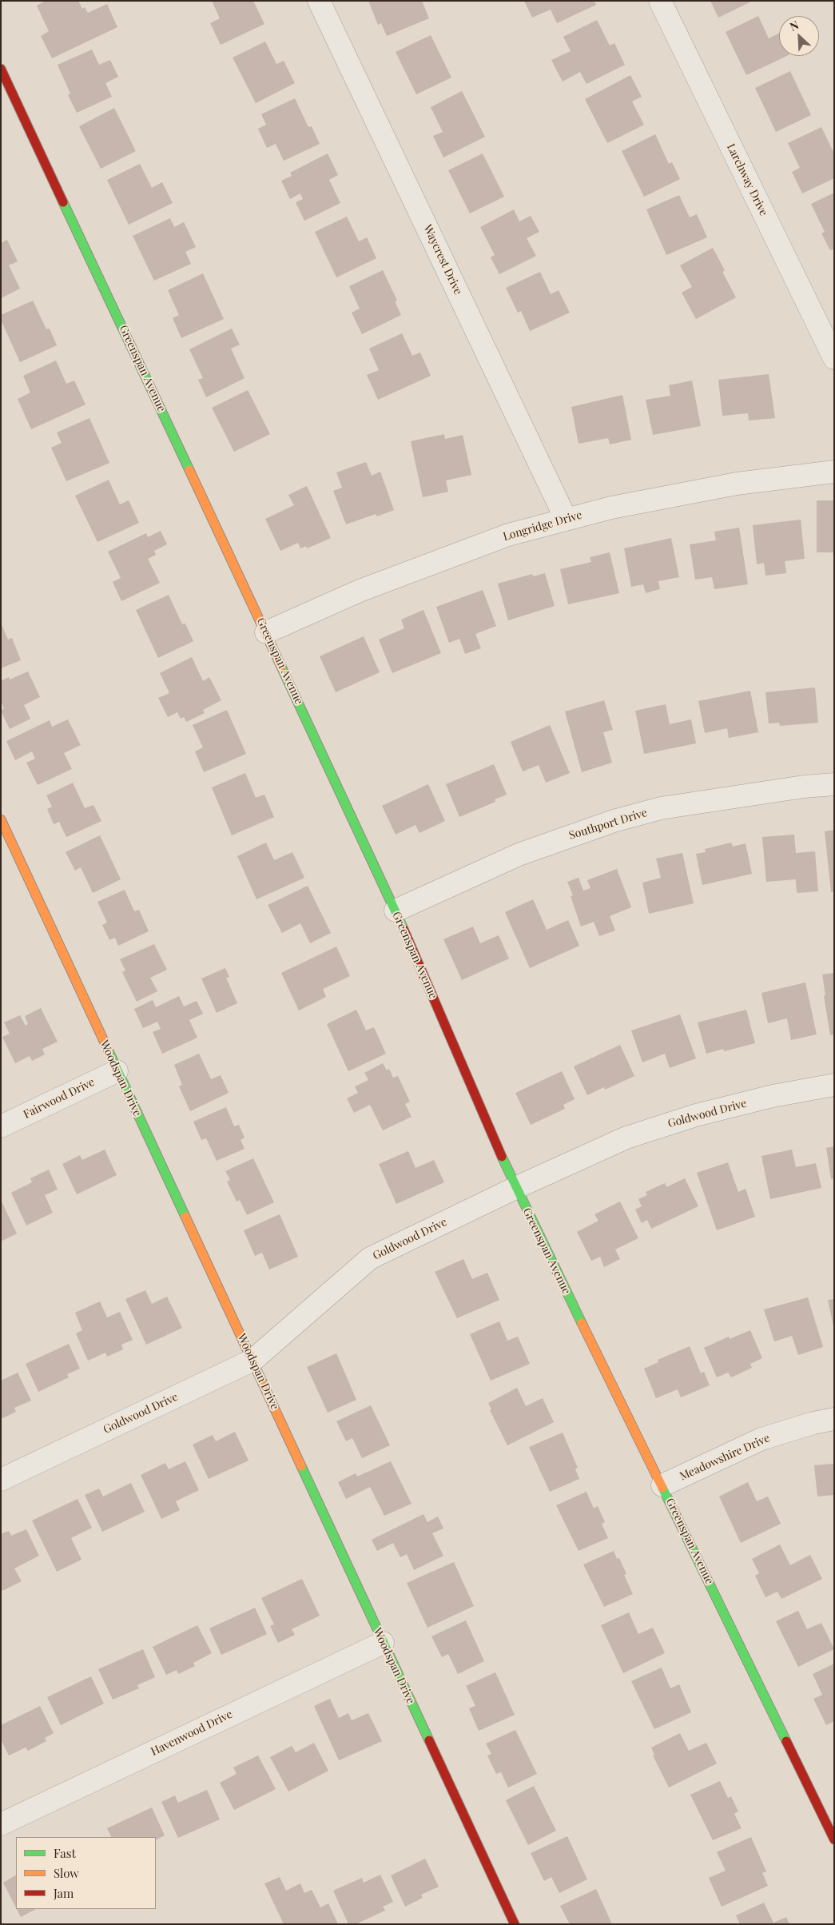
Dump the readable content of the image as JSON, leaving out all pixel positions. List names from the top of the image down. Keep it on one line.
{"streets":{"street":["Larchway Drive","Waycrest Drive","Greenspan Avenue","Longridge Drive","Southport Drive","Woodspan Drive","Fairwood Drive","Goldwood Drive","Meadowshire Drive","Havenwood Drive"]},"crossings":[["Waycrest Drive","Longridge Drive"],["Greenspan Avenue","Longridge Drive"],["Greenspan Avenue","Southport Drive"],["Greenspan Avenue","Goldwood Drive"],["Greenspan Avenue","Meadowshire Drive"],["Woodspan Drive","Fairwood Drive"],["Woodspan Drive","Goldwood Drive"],["Woodspan Drive","Havenwood Drive"]],"legend":["Fast","Slow","Jam"],"north":"top left"}
